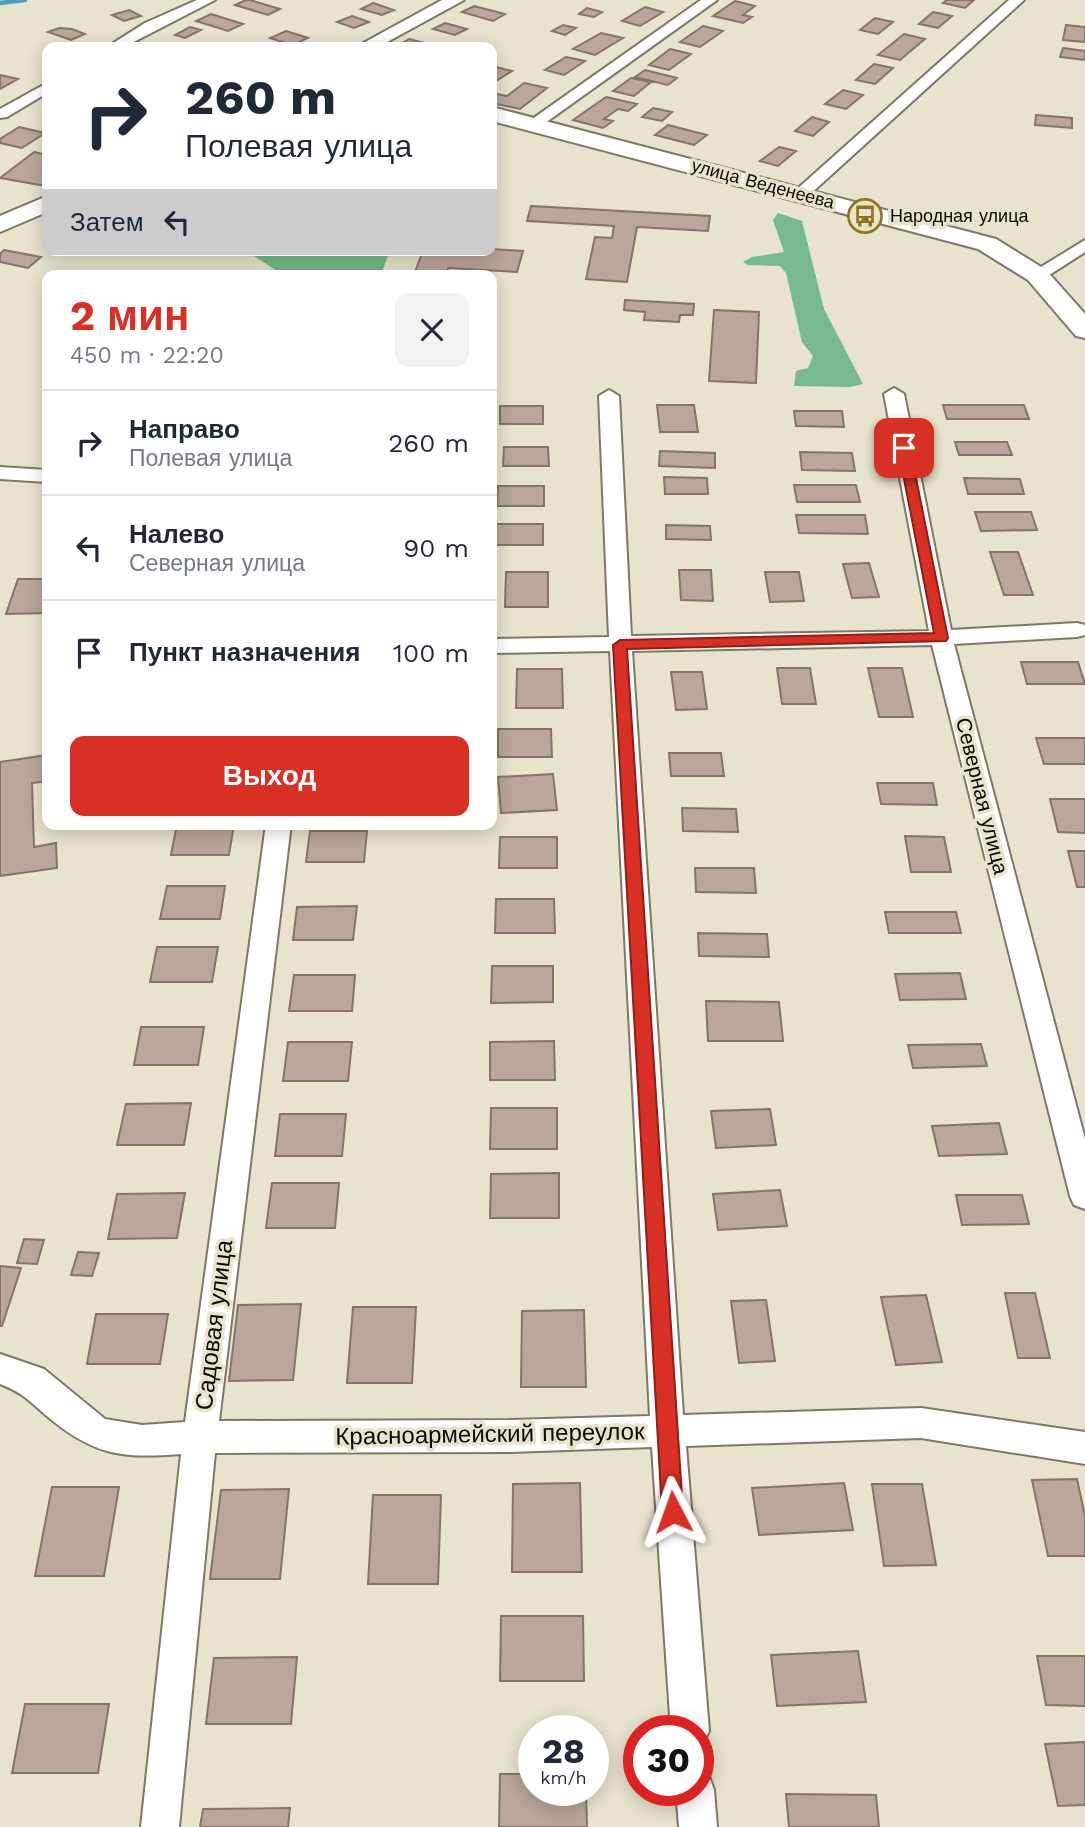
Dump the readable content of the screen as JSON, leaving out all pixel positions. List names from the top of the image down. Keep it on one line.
{"streets":{"main road":["улица Веденеева"],"street":["Северная улица","Садовая улица","Красноармейский переулок"]},"crossings":[["Садовая улица","Красноармейский переулок"]],"places":{"bus stop":["Народная улица"]},"page":{"turn":["260 m","Полевая улица"],"then":"Затем","heading":["2 мин","450 m · 22:20"],"list":[{"name":"Направо","note":"Полевая улица","value":"260 m"},{"name":"Налево","note":"Северная улица","value":"90 m"},{"name":"Пункт назначения","value":"100 m"}],"buttons":"Выход","speed":"28 km/h","limit":"30"}}
